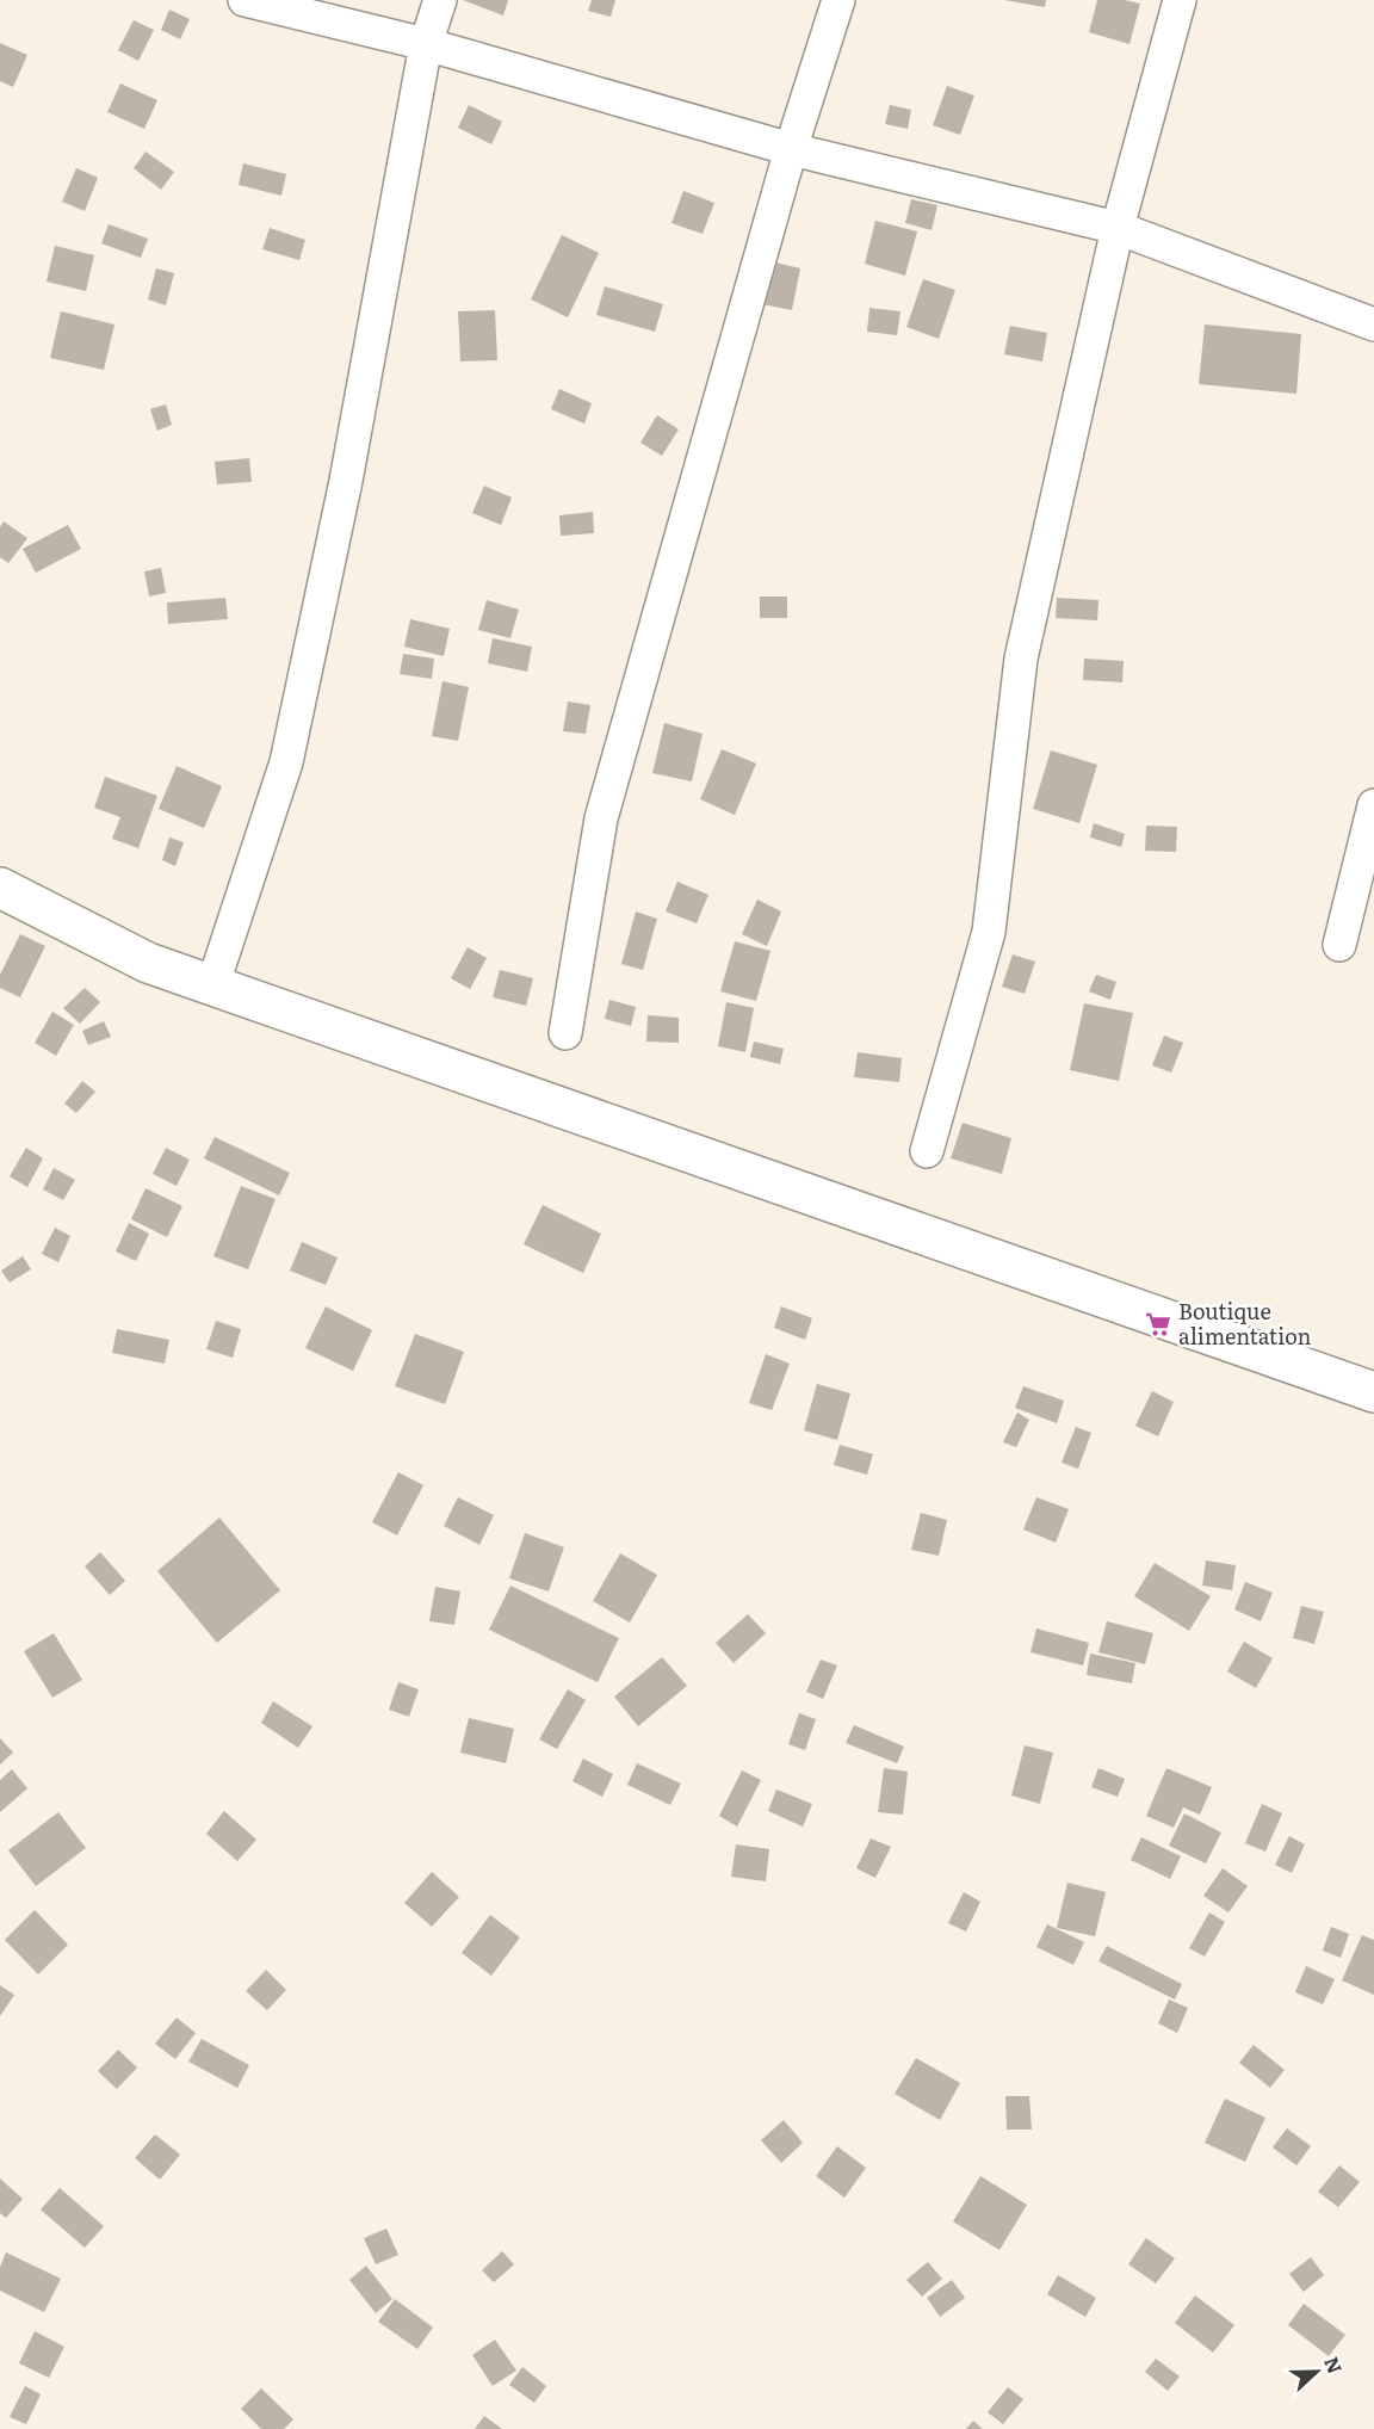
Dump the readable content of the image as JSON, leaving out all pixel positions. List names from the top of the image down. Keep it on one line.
{"places":{"supermarket":["Boutique alimentation"]},"north":"right"}
